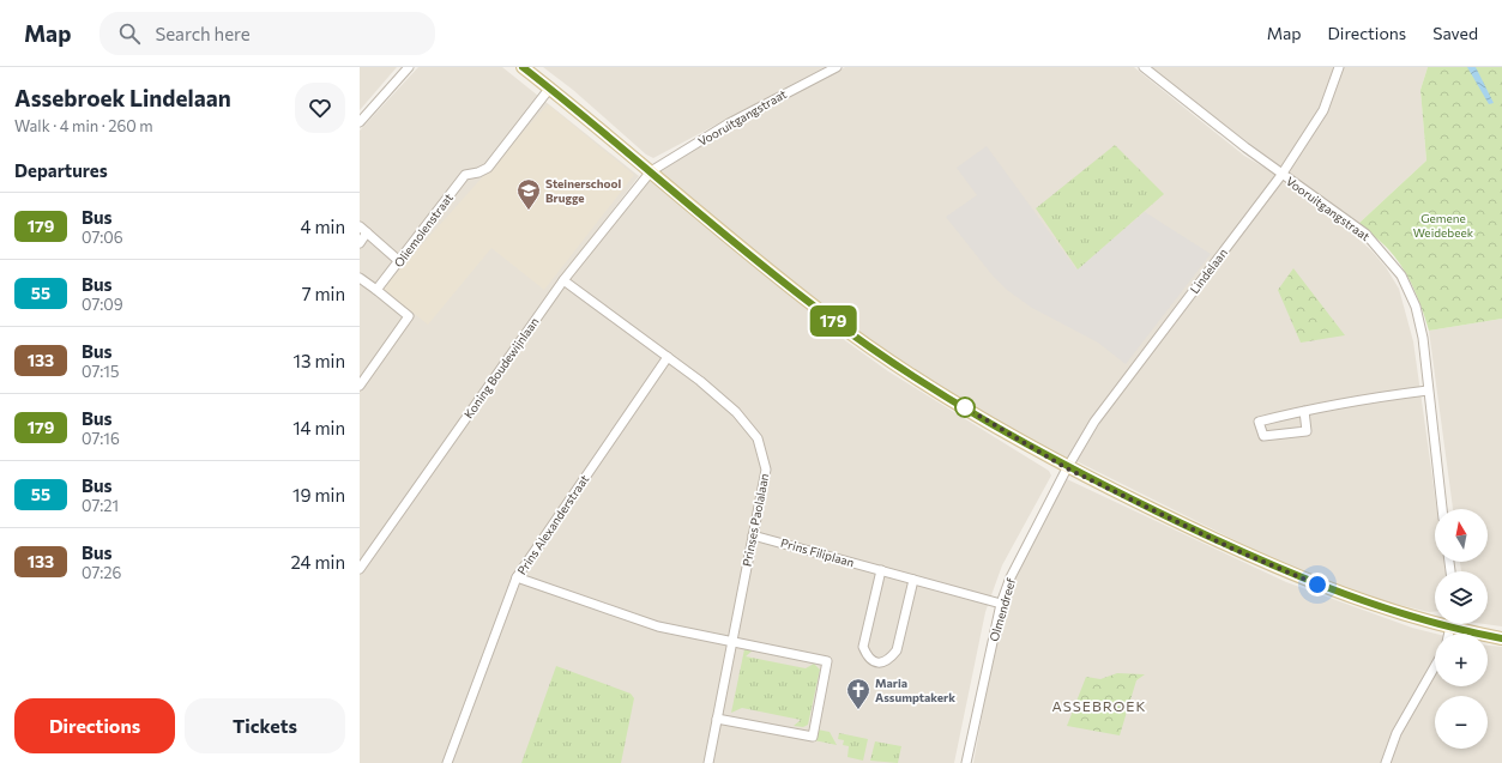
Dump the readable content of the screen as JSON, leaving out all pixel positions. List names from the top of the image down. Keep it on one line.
{"streets":{"street":["Vooruitgangstraat","Oliemolenstraat","Lindelaan","Koning Boudewijnlaan","Prinses Paolalaan","Prins Alexanderstraat","Prins Filiplaan","Olmendreef"]},"crossings":[["Vooruitgangstraat","Lindelaan"],["Vooruitgangstraat","Koning Boudewijnlaan"],["Lindelaan","Olmendreef"],["Koning Boudewijnlaan","Prinses Paolalaan"],["Prinses Paolalaan","Prins Alexanderstraat"],["Prinses Paolalaan","Prins Filiplaan"],["Prins Filiplaan","Olmendreef"]],"districts":["ASSEBROEK"],"parks":["Gemene Weidebeek"],"places":{"school or university":["Steinerschool Brugge"],"church":["Maria Assumptakerk"]},"lines":["bus line 179"],"north":"top","page":{"header":"Map","search":"Search here","nav":["Map","Directions","Saved"],"heading":[["Assebroek Lindelaan","Walk · 4 min · 260 m"],"Departures"],"on_map":"179","list":[{"mark":"179","name":"Bus","note":"07:06","value":"4 min"},{"mark":"55","name":"Bus","note":"07:09","value":"7 min"},{"mark":"133","name":"Bus","note":"07:15","value":"13 min"},{"mark":"179","name":"Bus","note":"07:16","value":"14 min"},{"mark":"55","name":"Bus","note":"07:21","value":"19 min"},{"mark":"133","name":"Bus","note":"07:26","value":"24 min"}],"map_buttons":["+","−"],"buttons":["Directions","Tickets"]}}
